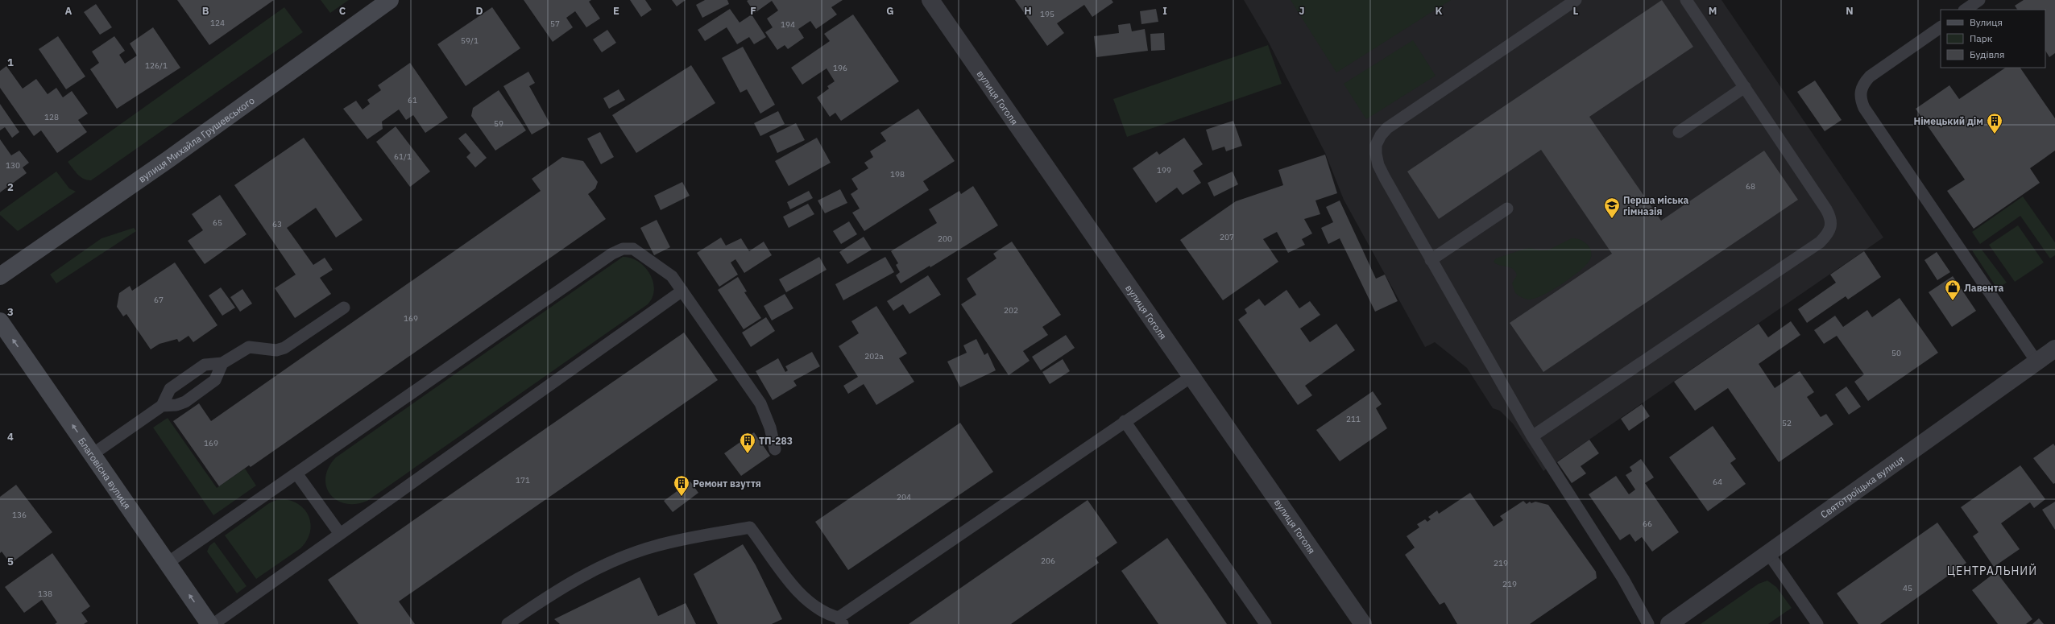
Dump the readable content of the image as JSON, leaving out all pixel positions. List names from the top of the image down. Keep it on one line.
{"streets":{"main road":["вулиця Михайла Грушевського","Благовісна вулиця"],"street":["вулиця Гоголя","Святотроїцька вулиця"]},"one_way":["Благовісна вулиця"],"districts":["ЦЕНТРАЛЬНИЙ"],"places":{"building":["Німецький дім","ТП-283","Ремонт взуття"],"school or university":["Перша міська гімназія"],"shop":["Лавента"]},"house_numbers":["195","124","57","194","59/1","126/1","196","61","128","59","61/1","130","199","198","68","65","63","207","200","67","202","169","50","202а","211","52","169","171","64","204","136","66","206","219","219","45","138"],"legend":["Вулиця","Парк","Будівля"],"grid":{"columns":["A","B","C","D","E","F","G","H","I","J","K","L","M","N"],"rows":["1","2","3","4","5"]}}
